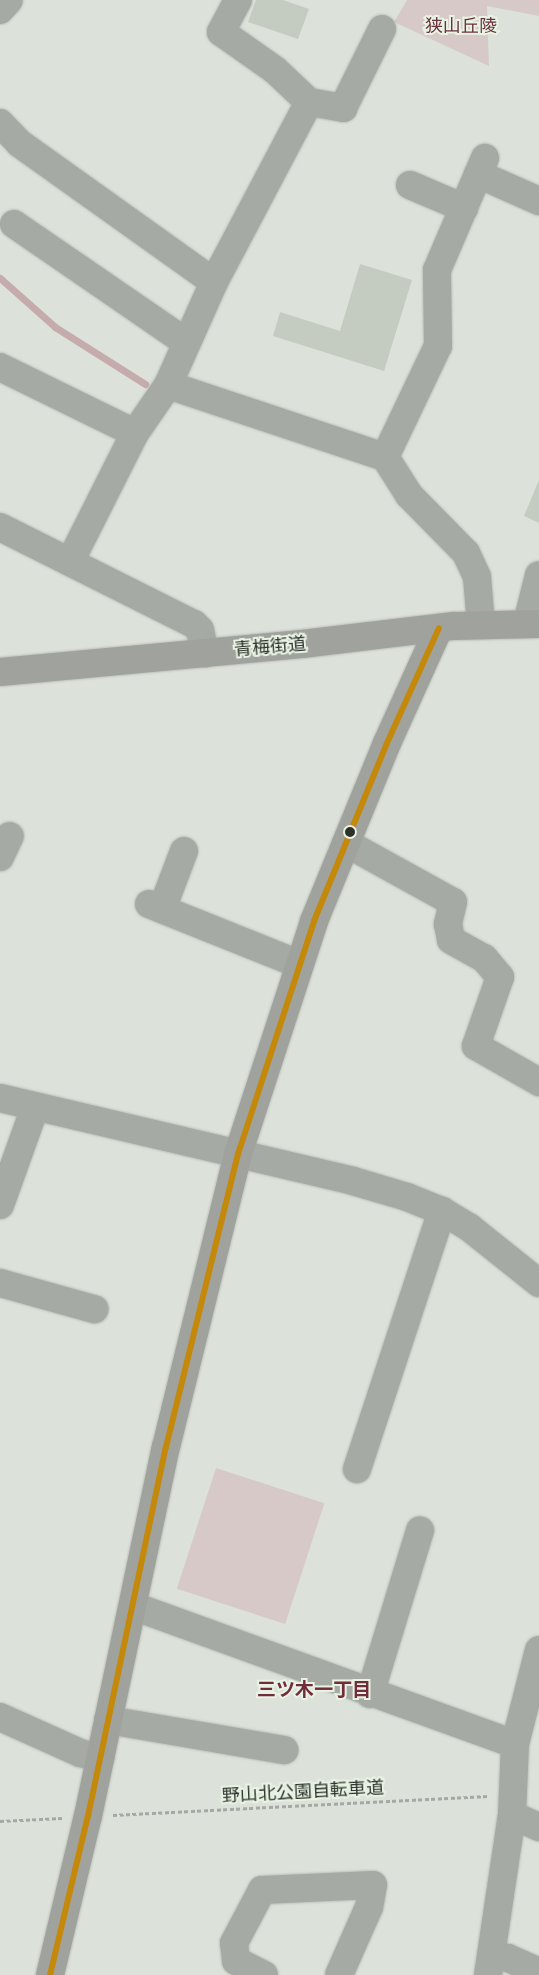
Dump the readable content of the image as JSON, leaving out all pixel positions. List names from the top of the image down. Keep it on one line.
{"streets":{"main road":["青梅街道"],"path":["野山北公園自転車道"]},"districts":["三ツ木一丁目"],"parks":["狭山丘陵"]}
